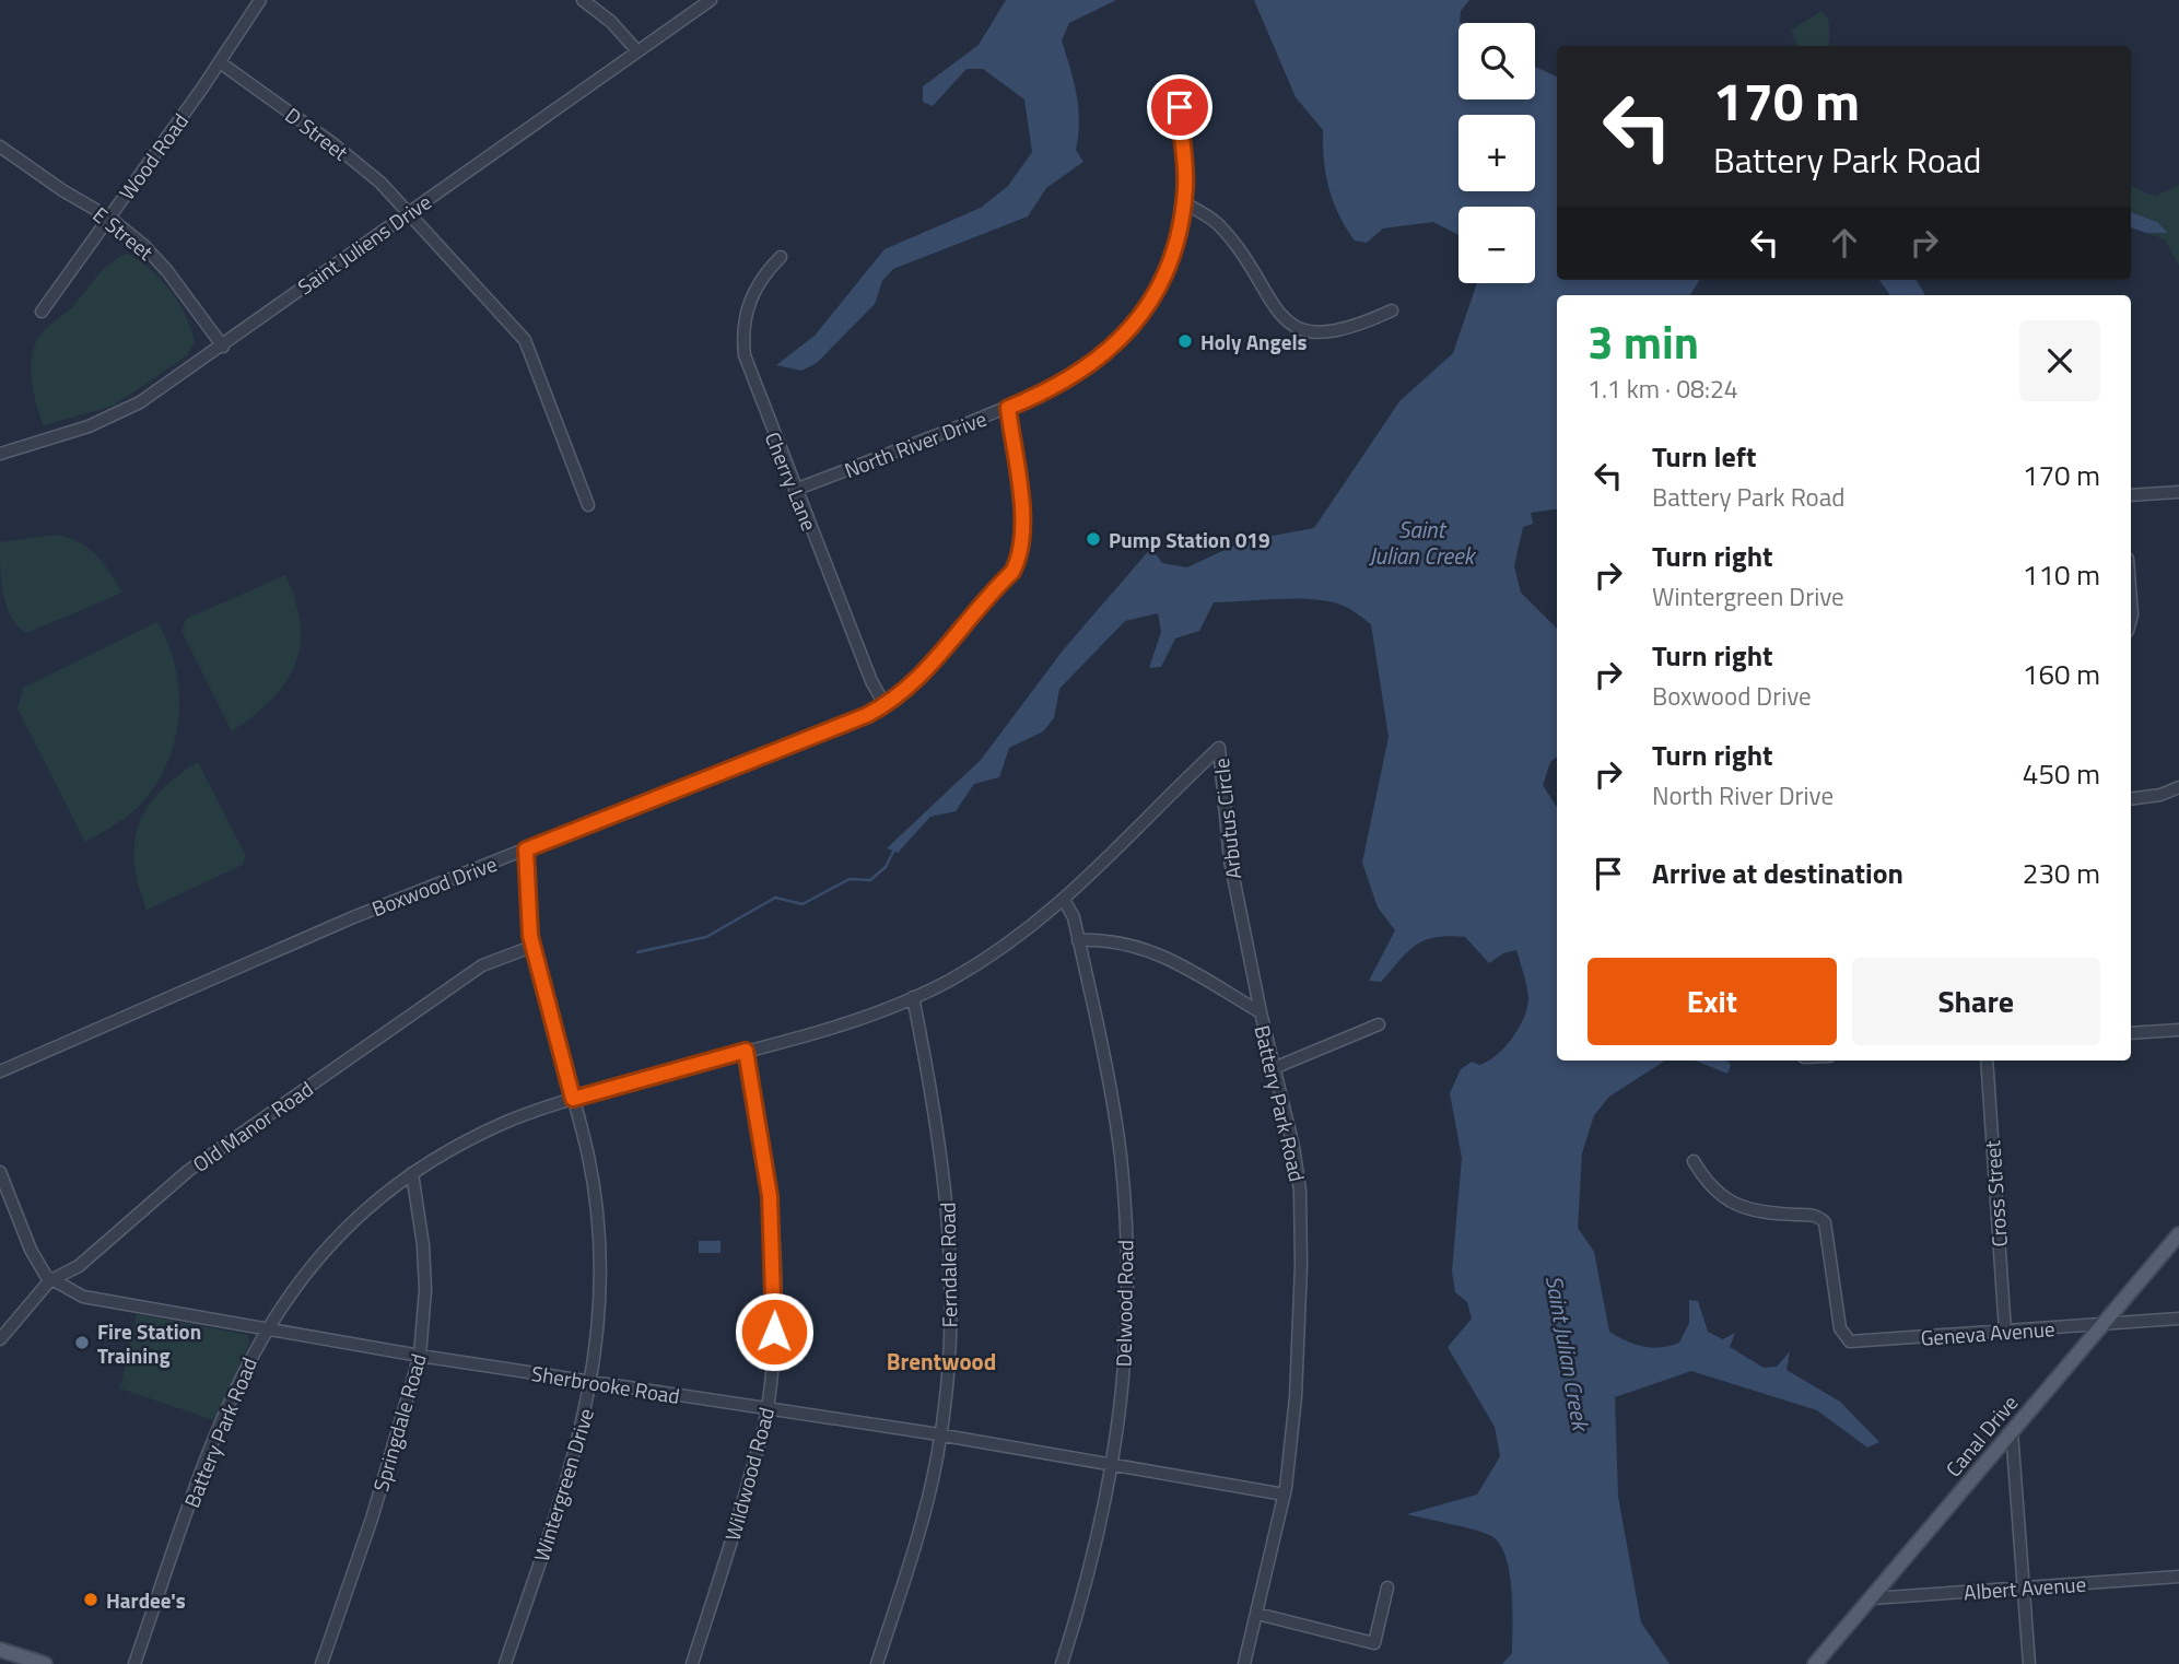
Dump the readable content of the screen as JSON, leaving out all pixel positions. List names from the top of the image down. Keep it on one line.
{"streets":{"main road":["Canal Drive"],"street":["D Street","Wood Road","E Street","Saint Juliens Drive","North River Drive","Cherry Lane","Arbutus Circle","Boxwood Drive","Battery Park Road","Old Manor Road","Cross Street","Ferndale Road","Delwood Road","Geneva Avenue","Sherbrooke Road","Springdale Road","Wildwood Road","Wintergreen Drive","Albert Avenue"]},"crossings":[["D Street","Wood Road"],["D Street","Saint Juliens Drive"],["Wood Road","E Street"],["E Street","Saint Juliens Drive"],["North River Drive","Cherry Lane"],["North River Drive","Boxwood Drive"],["Cherry Lane","Boxwood Drive"],["Arbutus Circle","Battery Park Road"],["Boxwood Drive","Wintergreen Drive"],["Battery Park Road","Ferndale Road"],["Battery Park Road","Delwood Road"],["Battery Park Road","Sherbrooke Road"],["Battery Park Road","Springdale Road"],["Battery Park Road","Wildwood Road"],["Battery Park Road","Wintergreen Drive"],["Old Manor Road","Sherbrooke Road"],["Old Manor Road","Wintergreen Drive"],["Cross Street","Geneva Avenue"],["Ferndale Road","Sherbrooke Road"],["Delwood Road","Sherbrooke Road"],["Geneva Avenue","Canal Drive"],["Sherbrooke Road","Springdale Road"],["Sherbrooke Road","Wildwood Road"],["Sherbrooke Road","Wintergreen Drive"],["Canal Drive","Albert Avenue"]],"districts":["Brentwood"],"water":["Saint Julian Creek"],"places":["Holy Angels","Pump Station 019","Fire Station Training","Hardee's"],"page":{"map_buttons":["+","−"],"turn":["170 m","Battery Park Road"],"heading":["3 min","1.1 km · 08:24"],"list":[{"name":"Turn left","note":"Battery Park Road","value":"170 m"},{"name":"Turn right","note":"Wintergreen Drive","value":"110 m"},{"name":"Turn right","note":"Boxwood Drive","value":"160 m"},{"name":"Turn right","note":"North River Drive","value":"450 m"},{"name":"Arrive at destination","value":"230 m"}],"buttons":["Exit","Share"]}}
